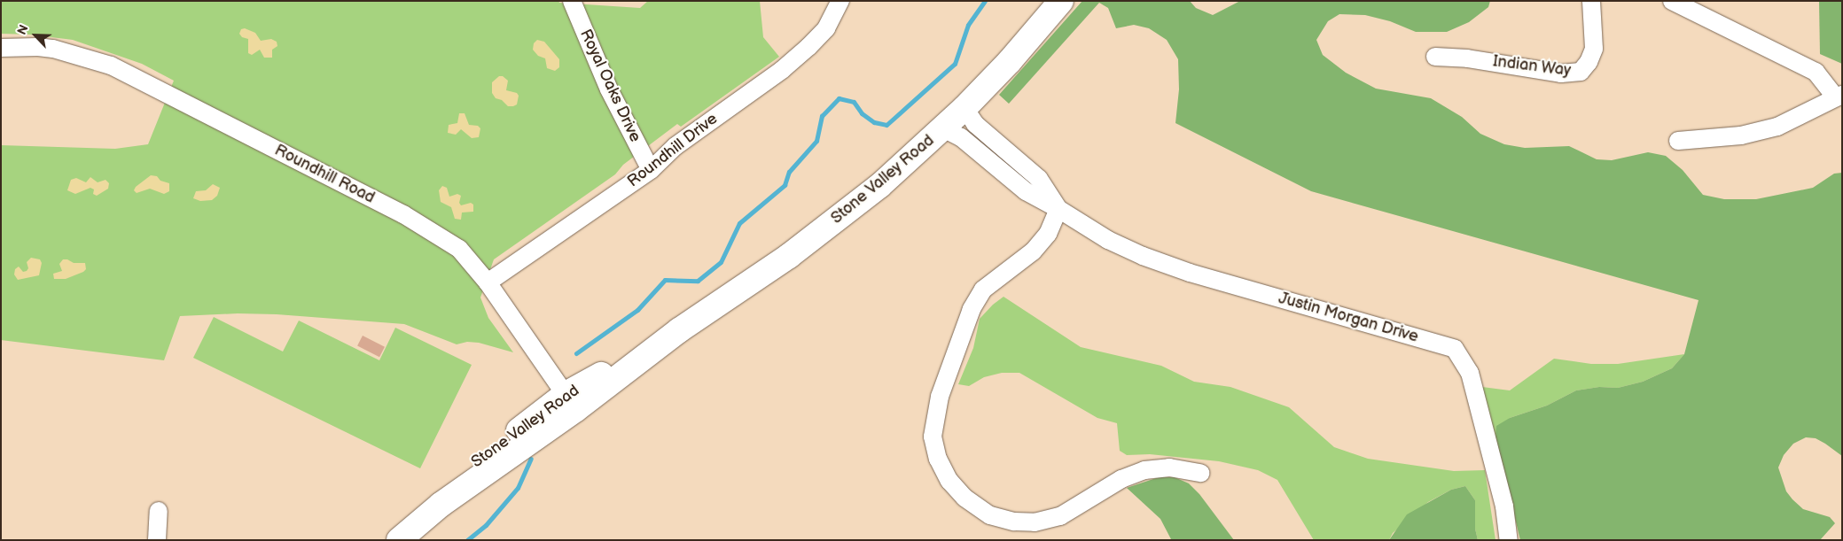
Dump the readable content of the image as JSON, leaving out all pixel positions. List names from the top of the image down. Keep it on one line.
{"streets":{"street":["Indian Way","Royal Oaks Drive","Roundhill Drive","Roundhill Road","Stone Valley Road","Justin Morgan Drive"]},"crossings":[["Royal Oaks Drive","Roundhill Drive"],["Roundhill Drive","Roundhill Road"],["Roundhill Road","Stone Valley Road"],["Stone Valley Road","Justin Morgan Drive"]],"north":"top left"}
